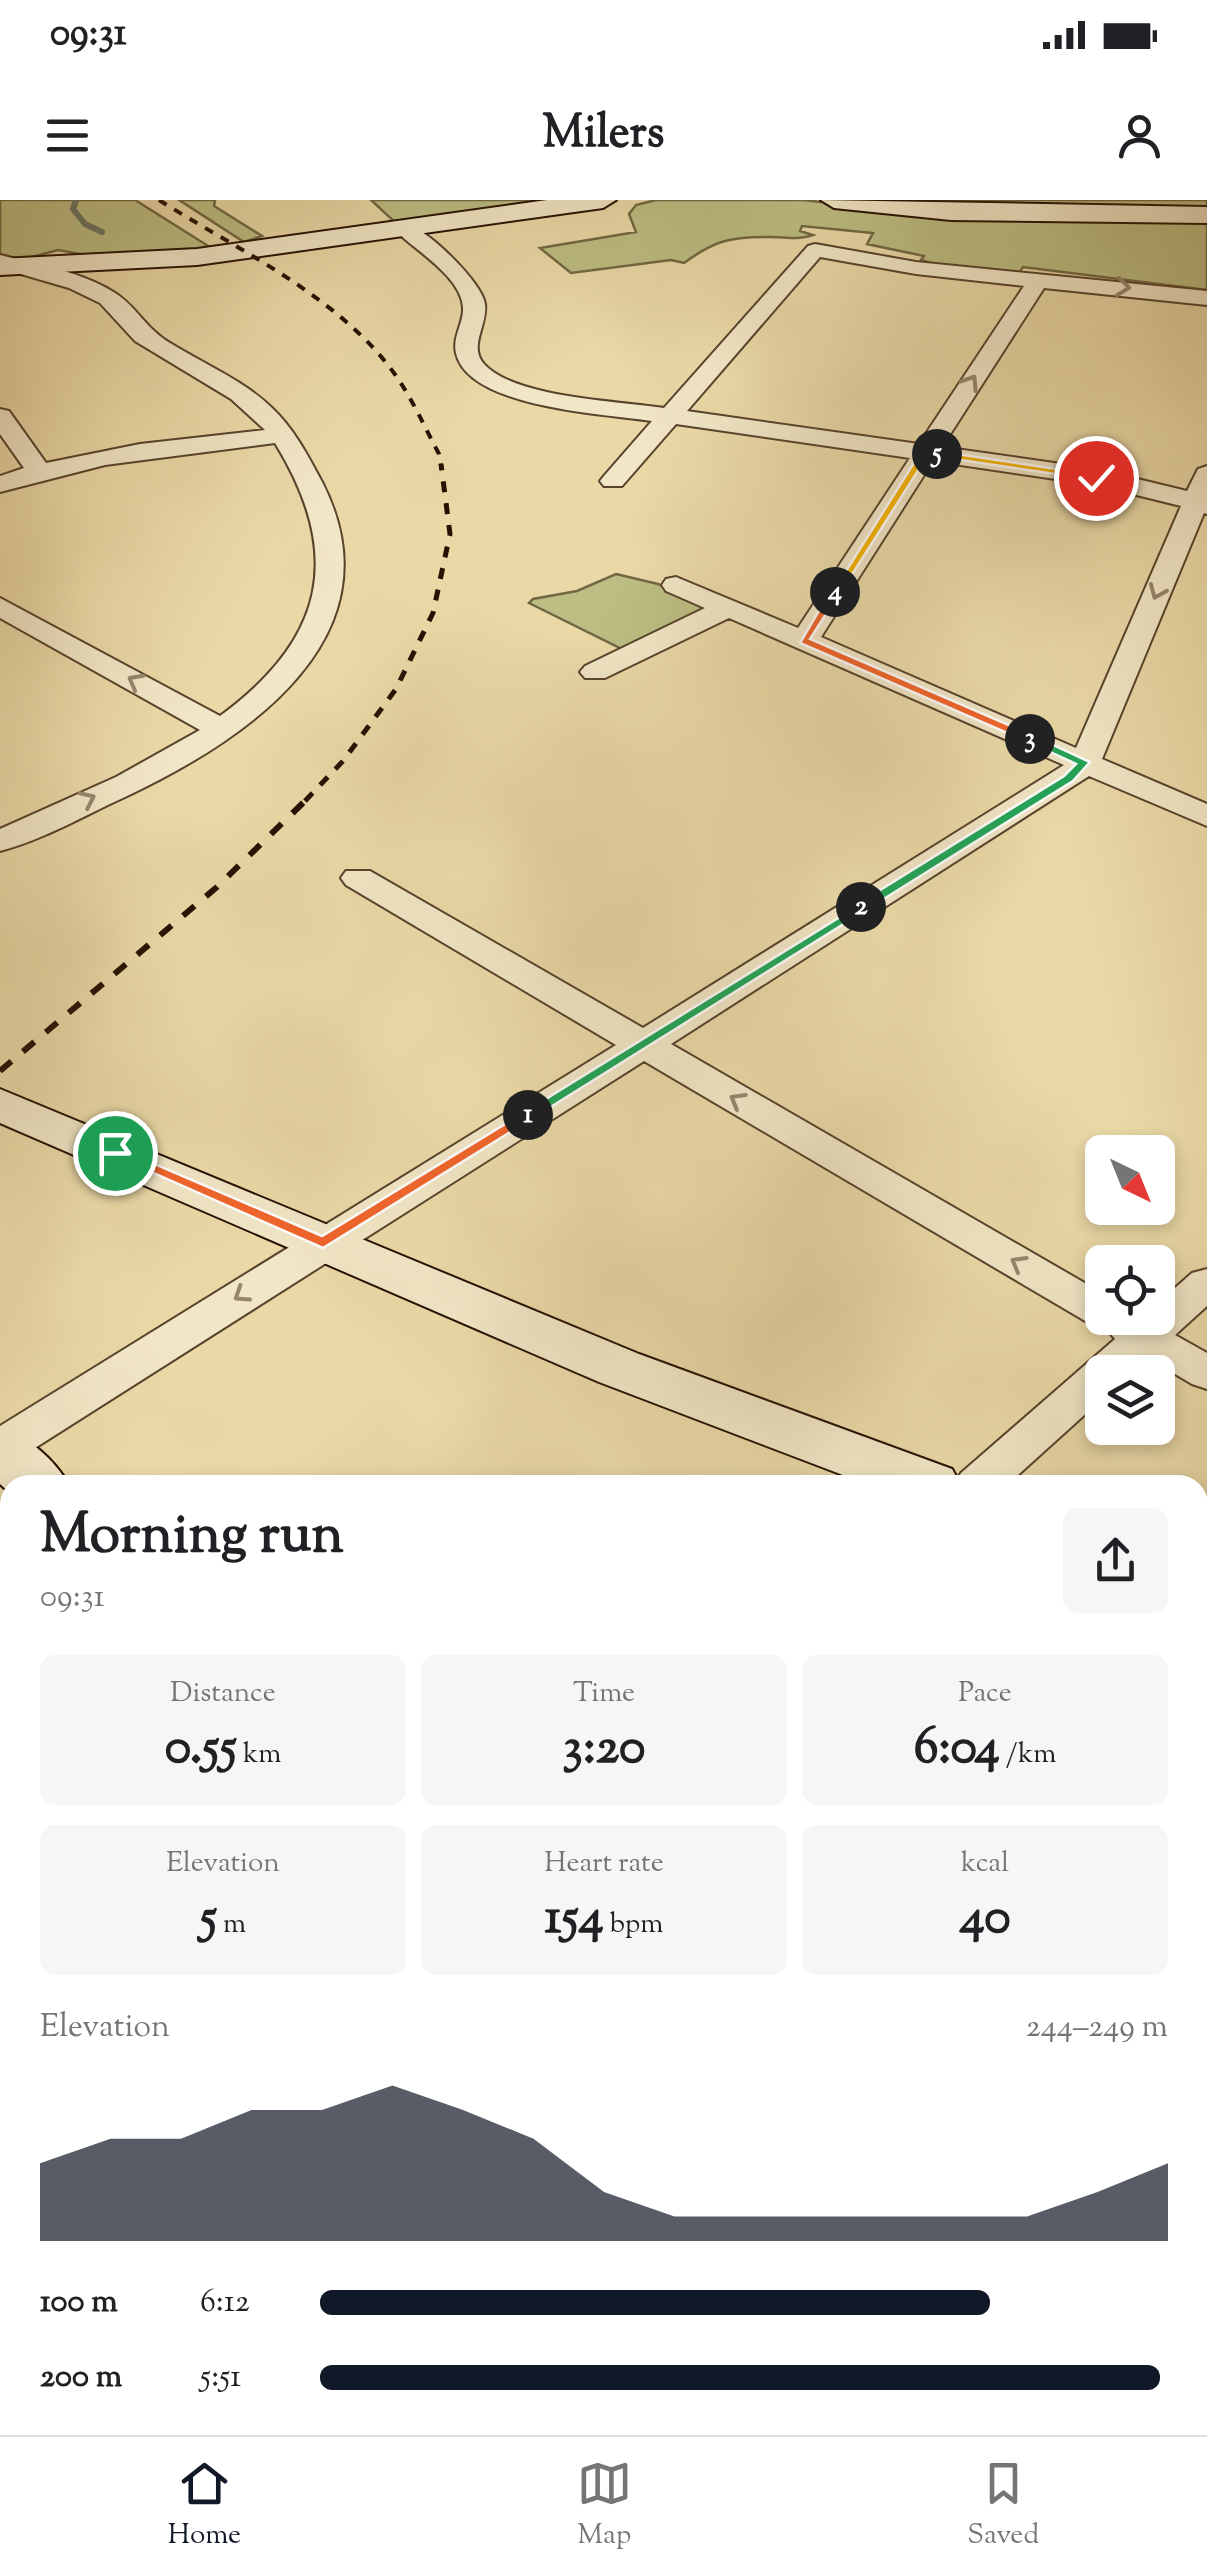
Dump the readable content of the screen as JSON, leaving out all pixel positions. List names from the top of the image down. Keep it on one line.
{"north":"bottom right","page":{"status":"09:31","header":"Milers","pins":["5","4","3","2","1"],"heading":["Morning run","09:31"],"stats":[["Distance","0.55 km"],["Time","3:20"],["Pace","6:04 /km"],["Elevation","5 m"],["Heart rate","154 bpm"],["kcal","40"]],"chart":["Elevation","244–249 m"],"list":[{"name":"100 m","note":"6:12"},{"name":"200 m","note":"5:51"}],"tabs":["Home","Map","Saved"]}}
